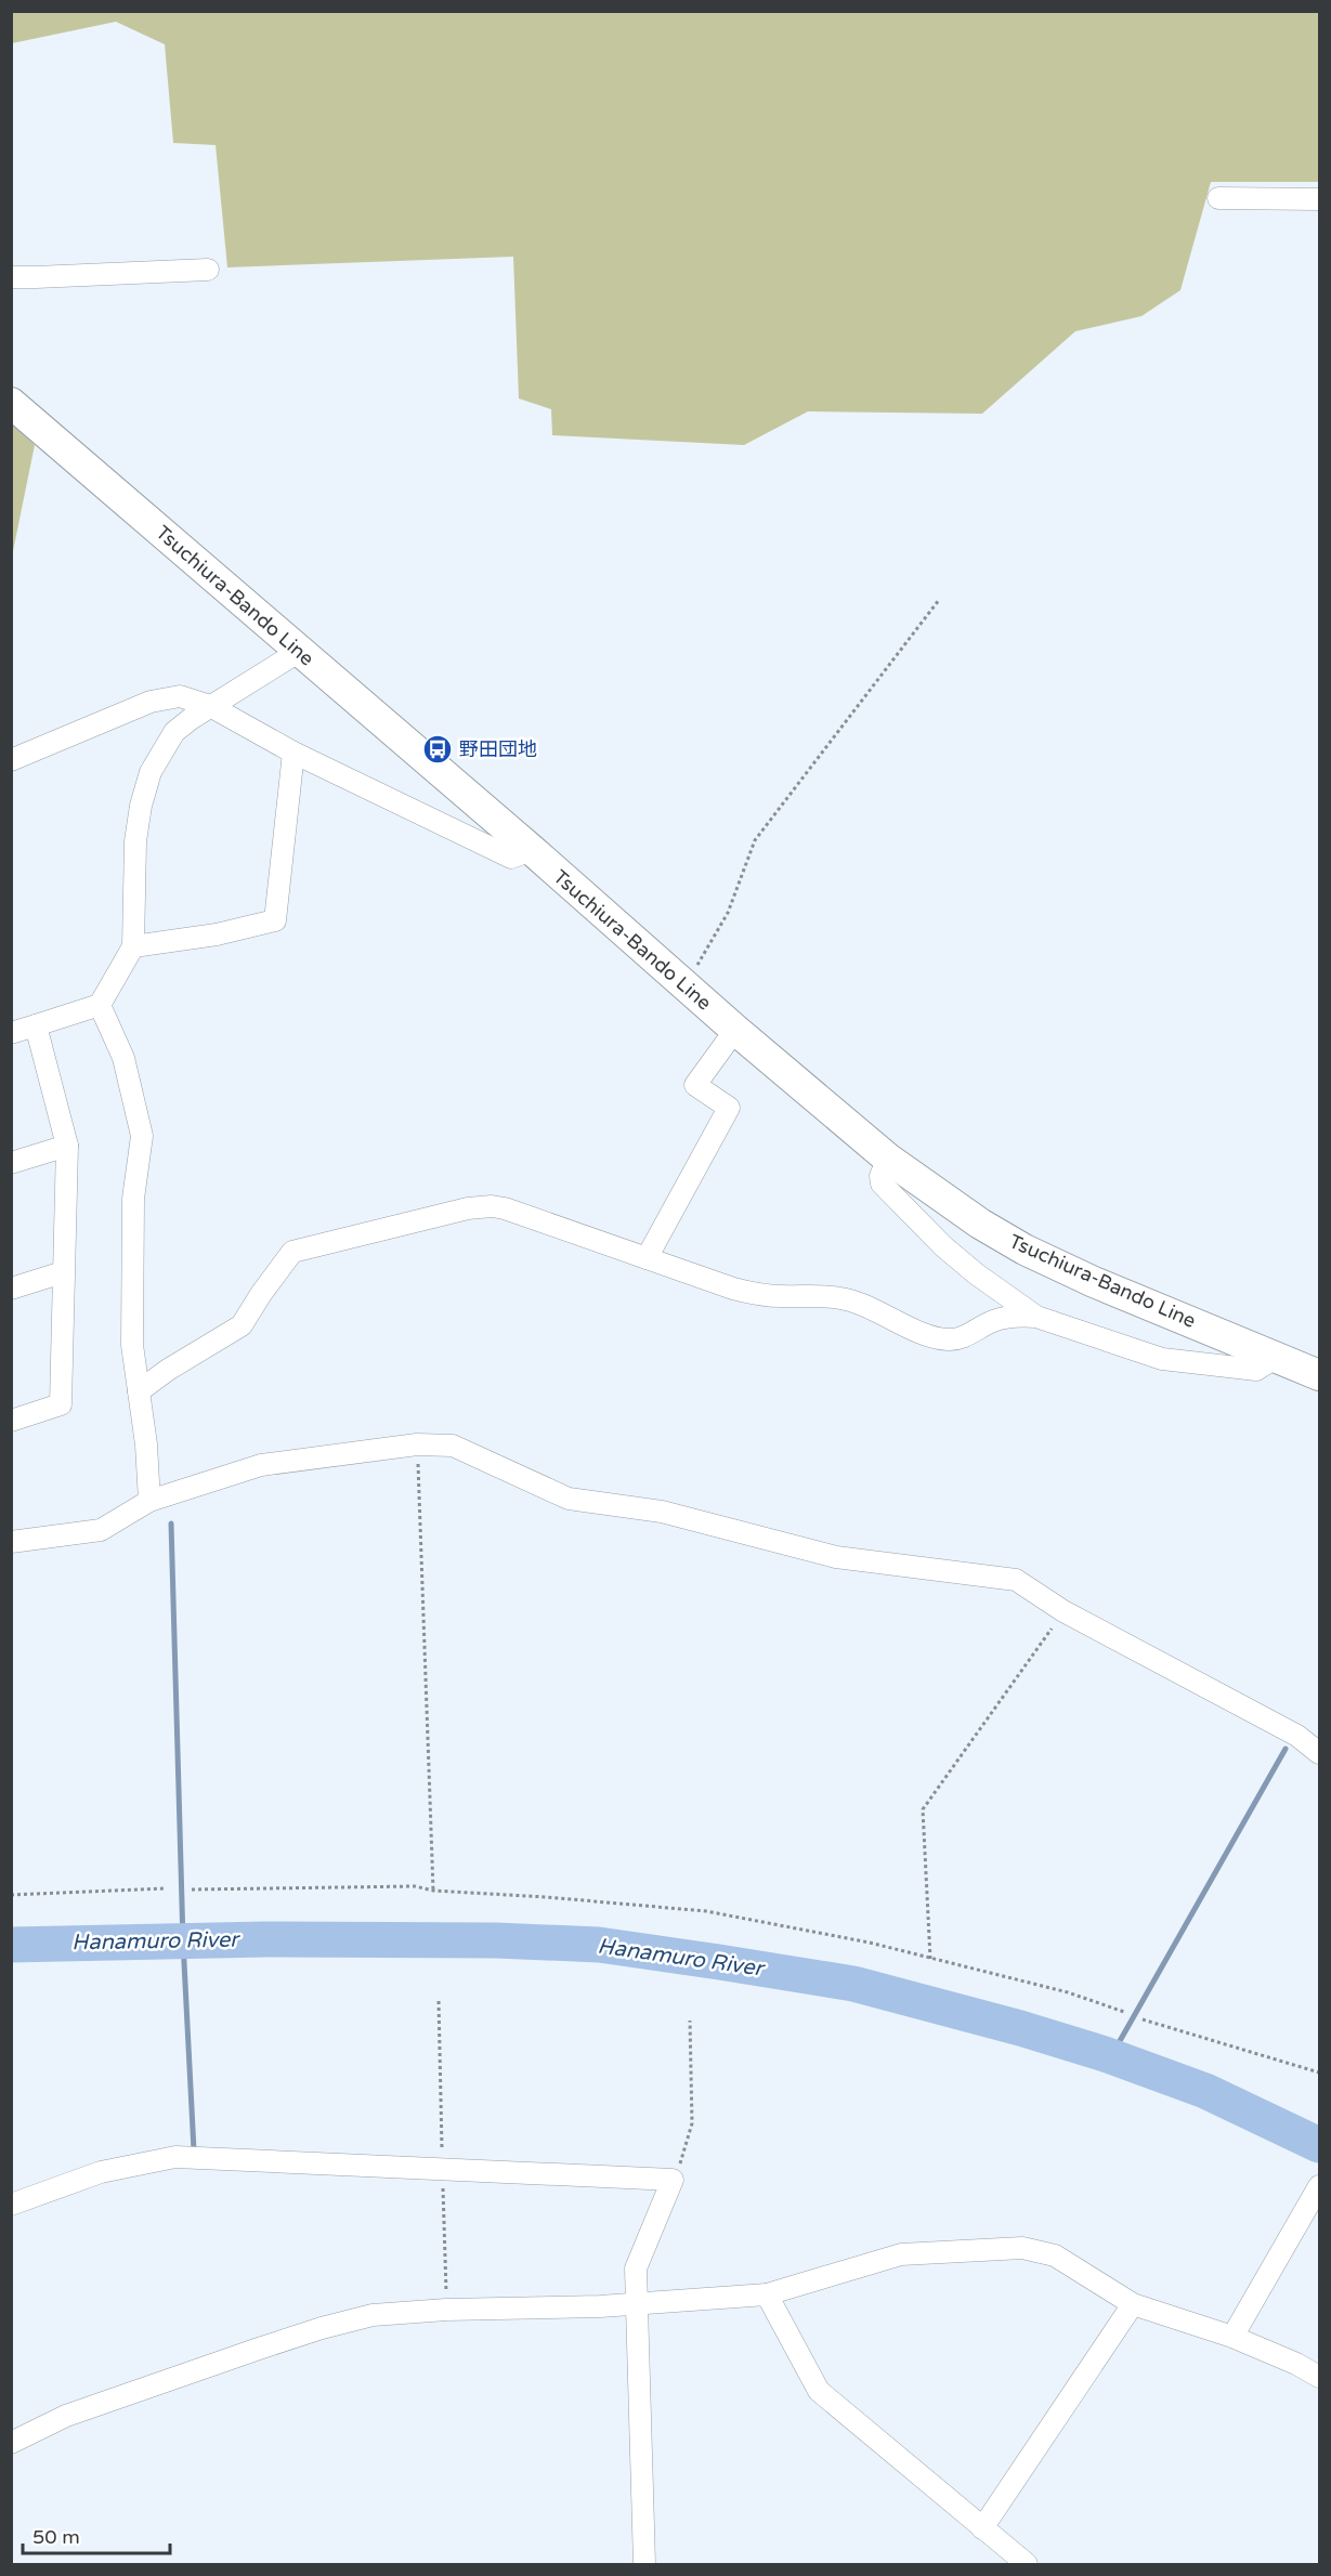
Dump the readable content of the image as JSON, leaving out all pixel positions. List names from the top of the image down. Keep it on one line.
{"streets":{"main road":["Tsuchiura-Bando Line"]},"water":["Hanamuro River"],"places":{"bus stop":["野田団地"]},"scale_bar":"50 m"}
